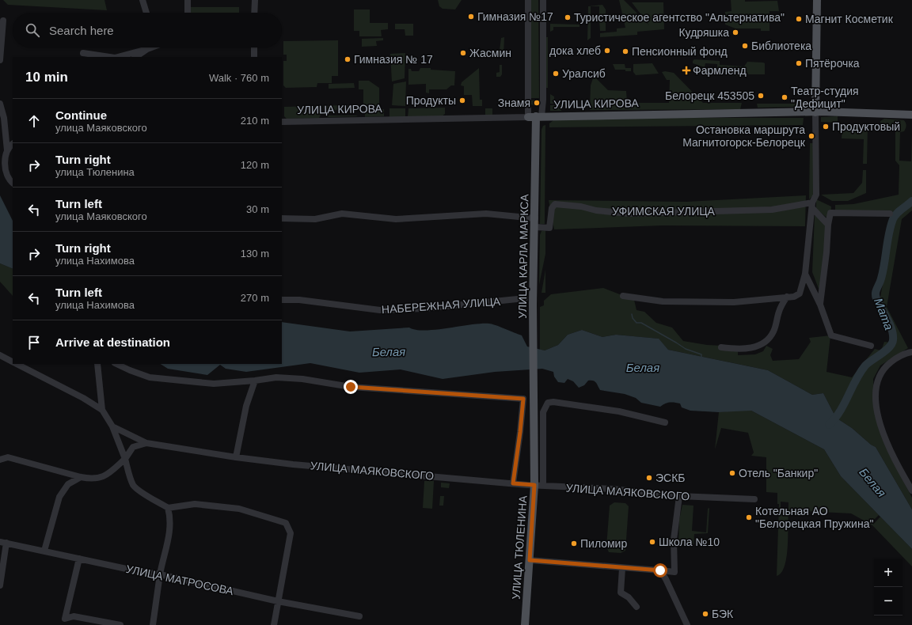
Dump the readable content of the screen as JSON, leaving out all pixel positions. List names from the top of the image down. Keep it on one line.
{"streets":{"main road":["УЛИЦА КИРОВА","УЛИЦА КАРЛА МАРКСА","УЛИЦА ТЮЛЕНИНА"],"street":["УФИМСКАЯ УЛИЦА","НАБЕРЕЖНАЯ УЛИЦА","УЛИЦА МАЯКОВСКОГО","УЛИЦА МАТРОСОВА"]},"crossings":[["УЛИЦА КИРОВА","УЛИЦА КАРЛА МАРКСА"],["УФИМСКАЯ УЛИЦА","УЛИЦА КАРЛА МАРКСА"],["УЛИЦА КАРЛА МАРКСА","УЛИЦА ТЮЛЕНИНА"],["УЛИЦА МАЯКОВСКОГО","УЛИЦА ТЮЛЕНИНА"]],"water":["Мата","Белая"],"places":{"other":["Гимназия №17","Туристическое агентство \"Альтернатива\"","Магнит Косметик","Кудряшка","Библиотека","дока хлеб","Пенсионный фонд","Жасмин","Гимназия № 17","Пятёрочка","Уралсиб","Белорецк 453505","Театр-студия \"Дефицит\"","Продукты","Знамя","Продуктовый","Остановка маршрута Магнитогорск-Белорецк","Отель \"Банкир\"","ЭСКБ","Котельная АО \"Белорецкая Пружина\"","Школа №10","Пиломир","БЭК"],"health":["Фармленд"]},"page":{"search":"Search here","heading":["10 min","Walk · 760 m"],"list":[["Continue","улица Маяковского","210 m"],["Turn right","улица Тюленина","120 m"],["Turn left","улица Маяковского","30 m"],["Turn right","улица Нахимова","130 m"],["Turn left","улица Нахимова","270 m"],"Arrive at destination"],"map_buttons":["+","−"]}}
